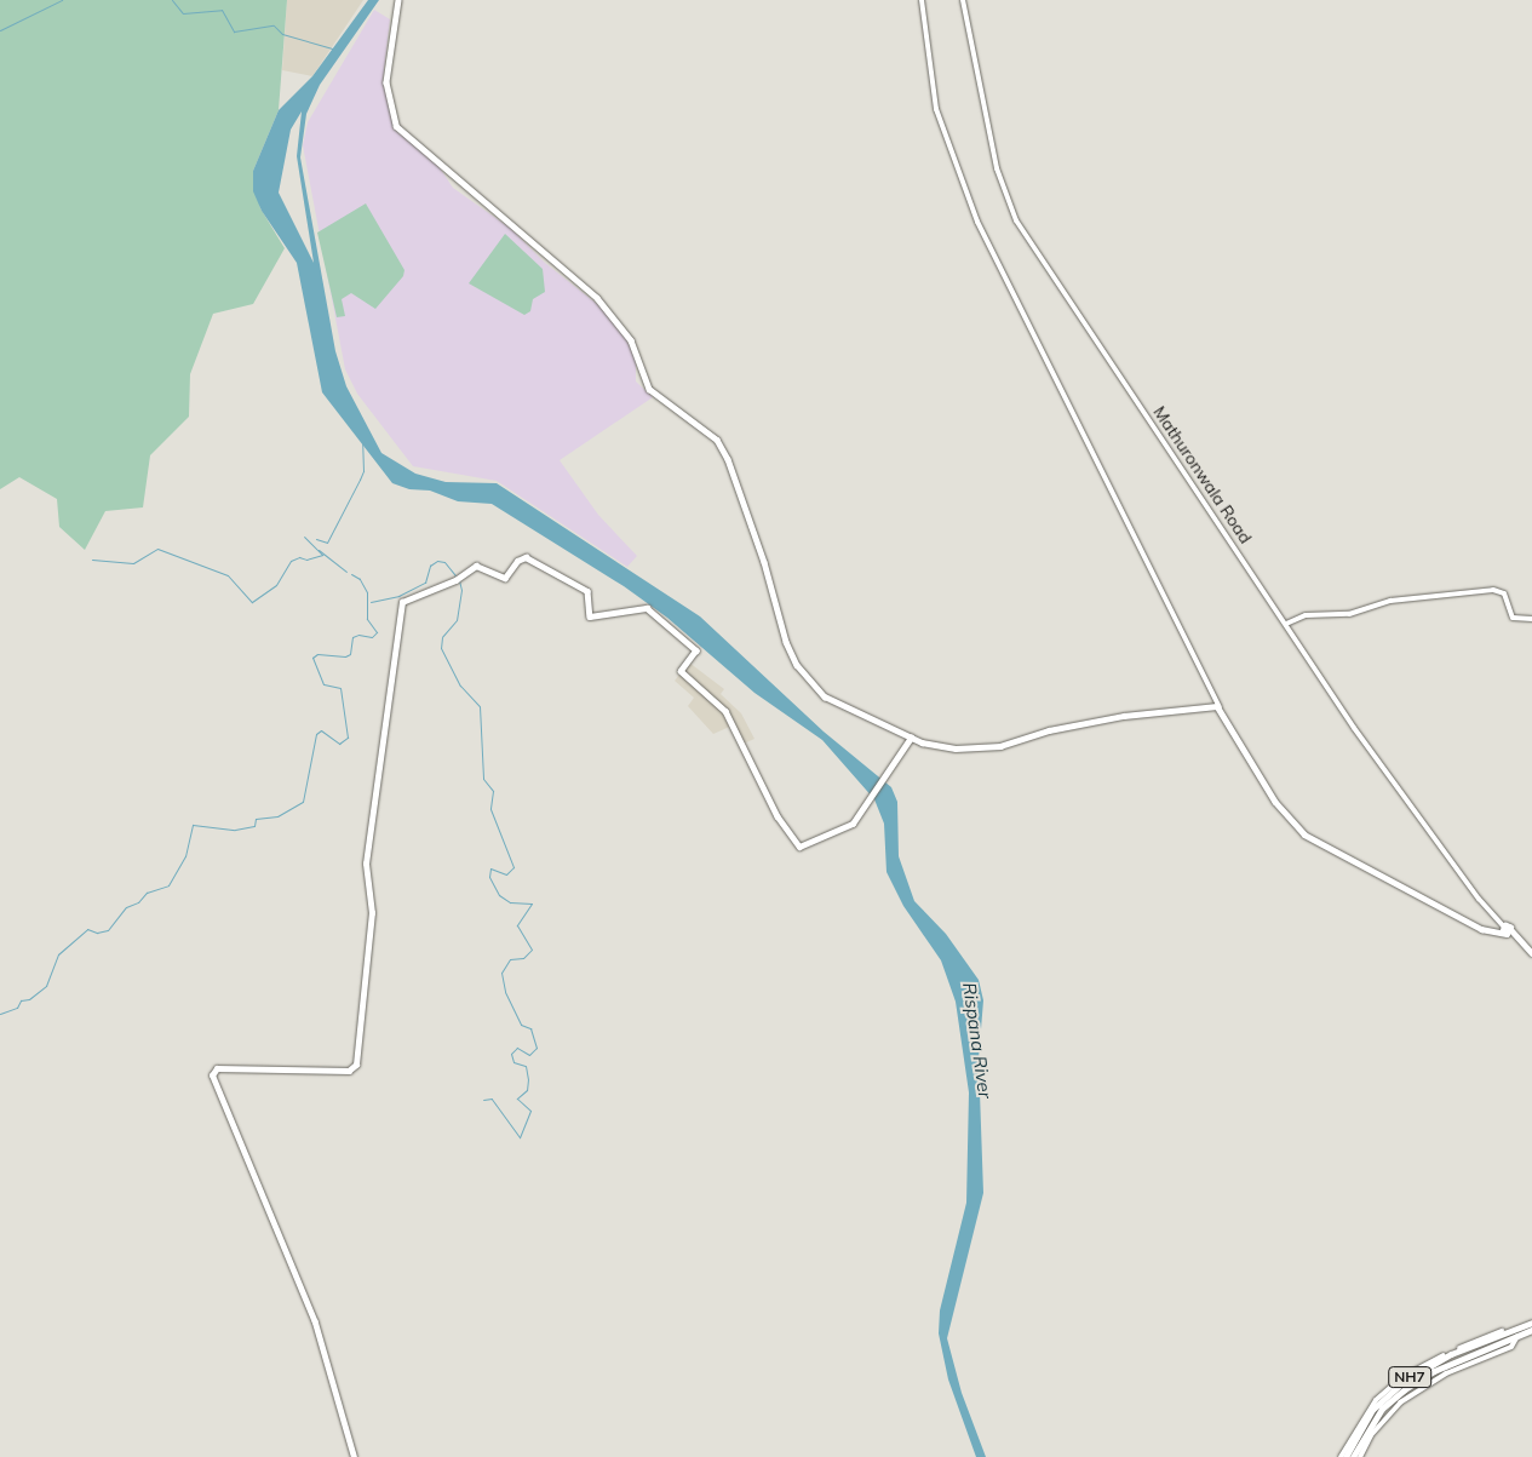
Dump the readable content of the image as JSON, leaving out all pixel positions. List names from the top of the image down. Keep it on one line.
{"streets":{"highway":["NH7"],"street":["Mathuronwala Road"]},"water":["Rispana River"]}
